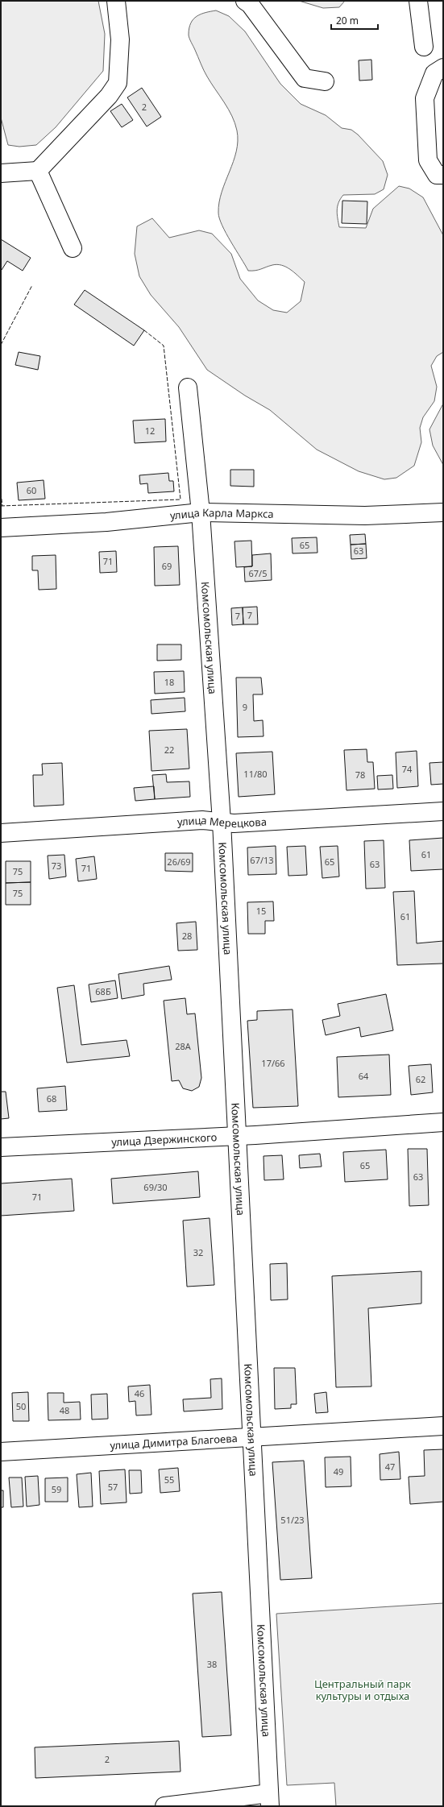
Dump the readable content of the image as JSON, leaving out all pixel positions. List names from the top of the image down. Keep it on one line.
{"streets":{"street":["улица Карла Маркса","Комсомольская улица","улица Мерецкова","улица Дзержинского","улица Димитра Благоева"]},"crossings":[["улица Карла Маркса","Комсомольская улица"],["Комсомольская улица","улица Мерецкова"],["Комсомольская улица","улица Дзержинского"],["Комсомольская улица","улица Димитра Благоева"]],"parks":["Центральный парк культуры и отдыха"],"house_numbers":["2","12","60","65","63","71","69","67/5","7","7","18","9","22","74","11/80","78","61","67/13","26/69","65","63","73","71","75","75","15","61","28","68Б","28А","17/66","64","62","68","65","63","69/30","71","32","46","50","48","47","49","55","57","59","51/23","38","2"],"scale_bar":"20 m"}
